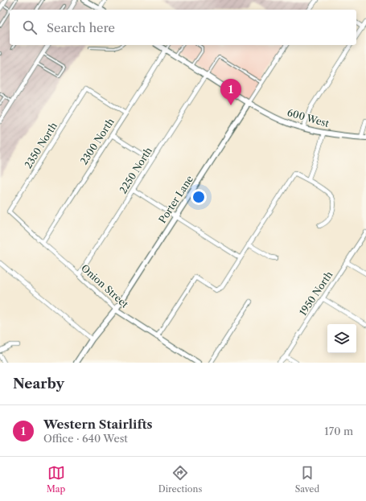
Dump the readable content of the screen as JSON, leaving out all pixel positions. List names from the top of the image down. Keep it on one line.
{"streets":{"street":["600 West","2300 North","2350 North","2250 North","Porter Lane","Onion Street","1950 North"]},"crossings":[["600 West","2300 North"],["600 West","2250 North"],["600 West","Porter Lane"],["2300 North","2350 North"],["2300 North","Onion Street"],["2350 North","Onion Street"],["2250 North","Onion Street"],["Porter Lane","Onion Street"]],"page":{"search":"Search here","pins":"1","heading":"Nearby","list":[{"mark":"1","name":"Western Stairlifts","note":"Office · 640 West","value":"170 m"}],"nav":["Map","Directions","Saved"]}}
